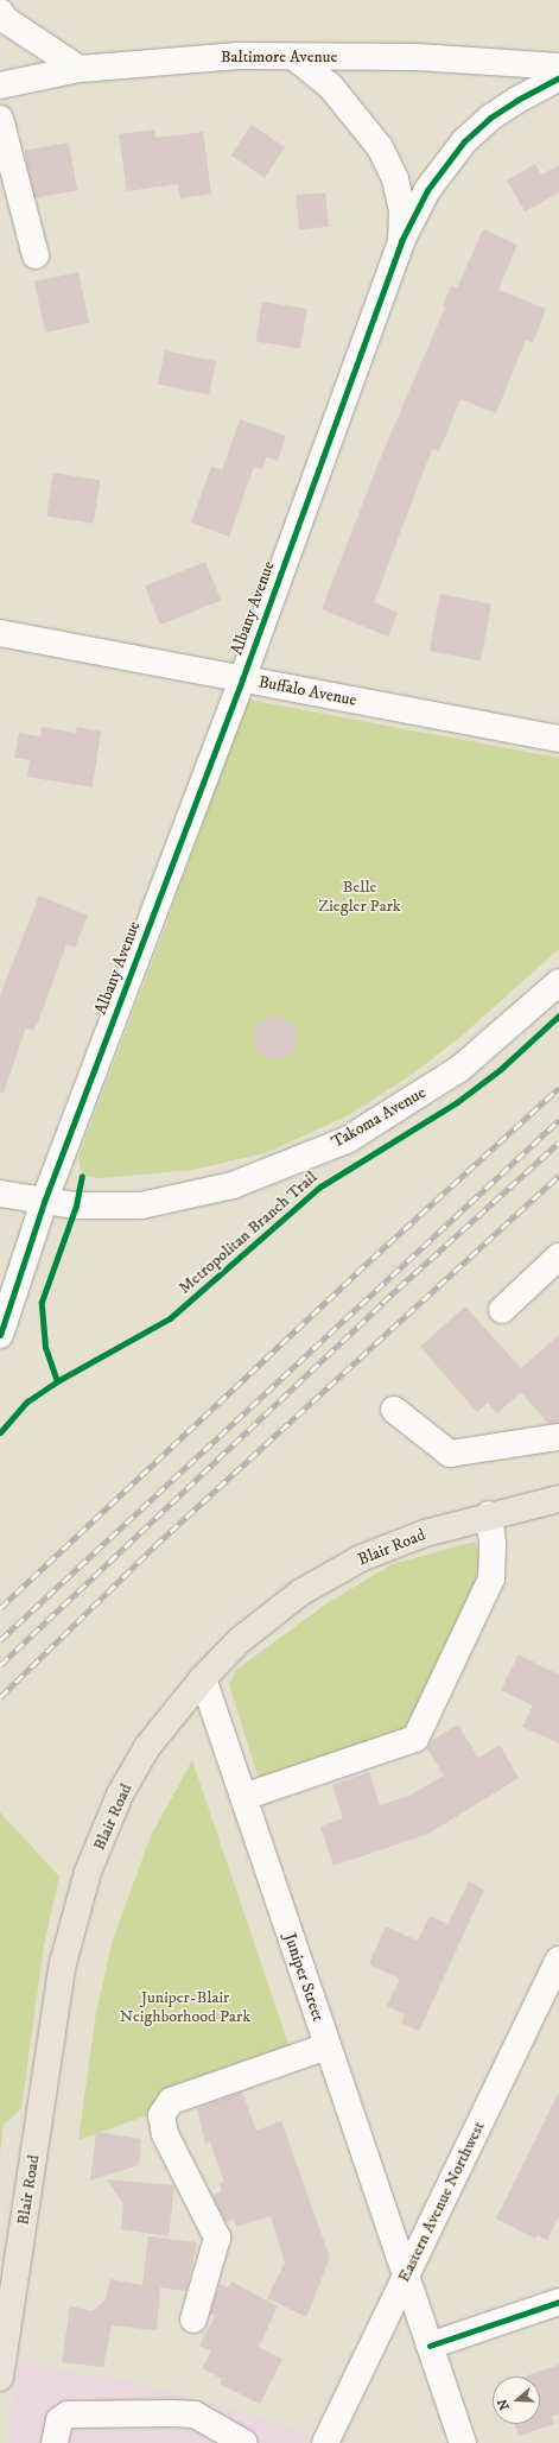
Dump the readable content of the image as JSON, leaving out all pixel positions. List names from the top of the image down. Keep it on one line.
{"streets":{"main road":["Blair Road"],"street":["Baltimore Avenue","Albany Avenue","Buffalo Avenue","Takoma Avenue","Juniper Street","Eastern Avenue Northwest"],"cycle path":["Metropolitan Branch Trail"]},"crossings":[["Baltimore Avenue","Albany Avenue"],["Albany Avenue","Buffalo Avenue"],["Albany Avenue","Takoma Avenue"],["Blair Road","Juniper Street"],["Juniper Street","Eastern Avenue Northwest"]],"parks":["Belle Ziegler Park","Juniper-Blair Neighborhood Park"],"north":"left"}
